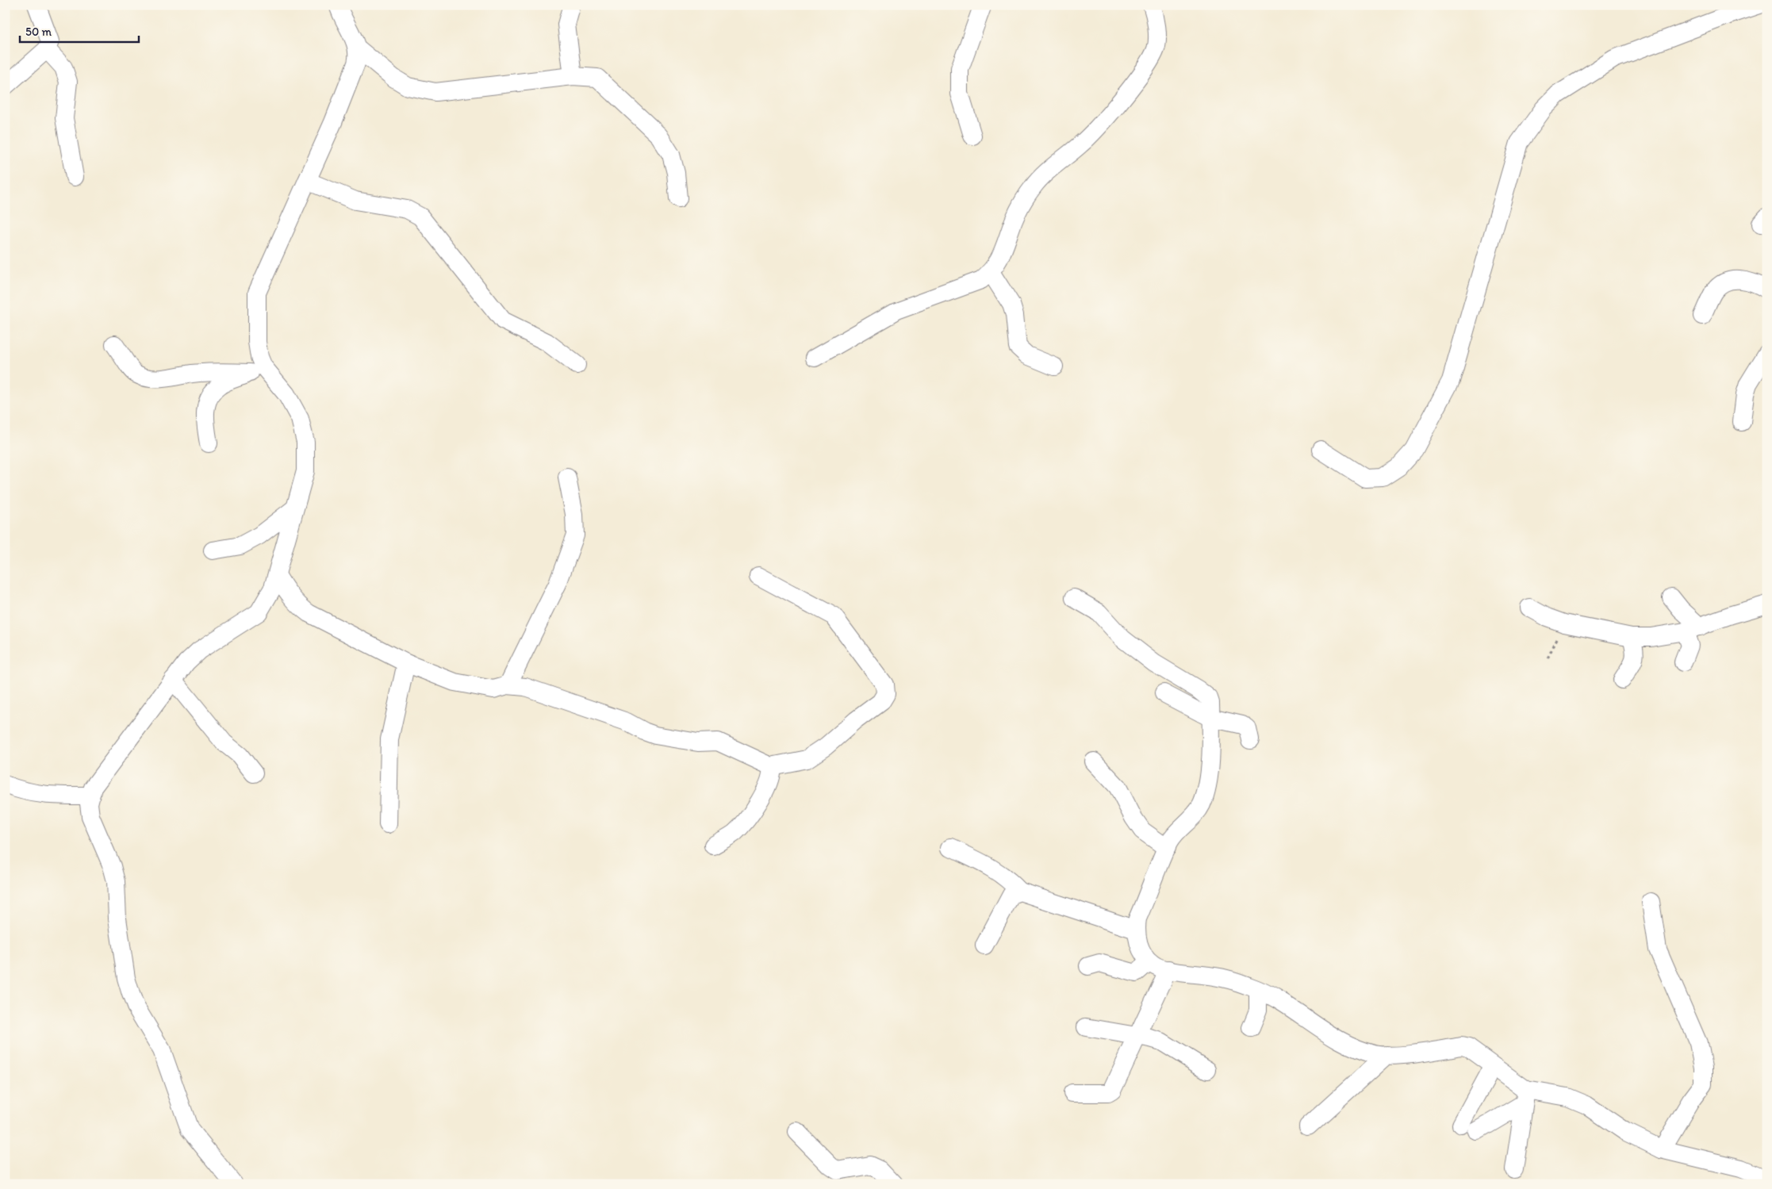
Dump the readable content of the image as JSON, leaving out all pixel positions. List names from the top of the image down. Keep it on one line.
{"scale_bar":"50 m"}
